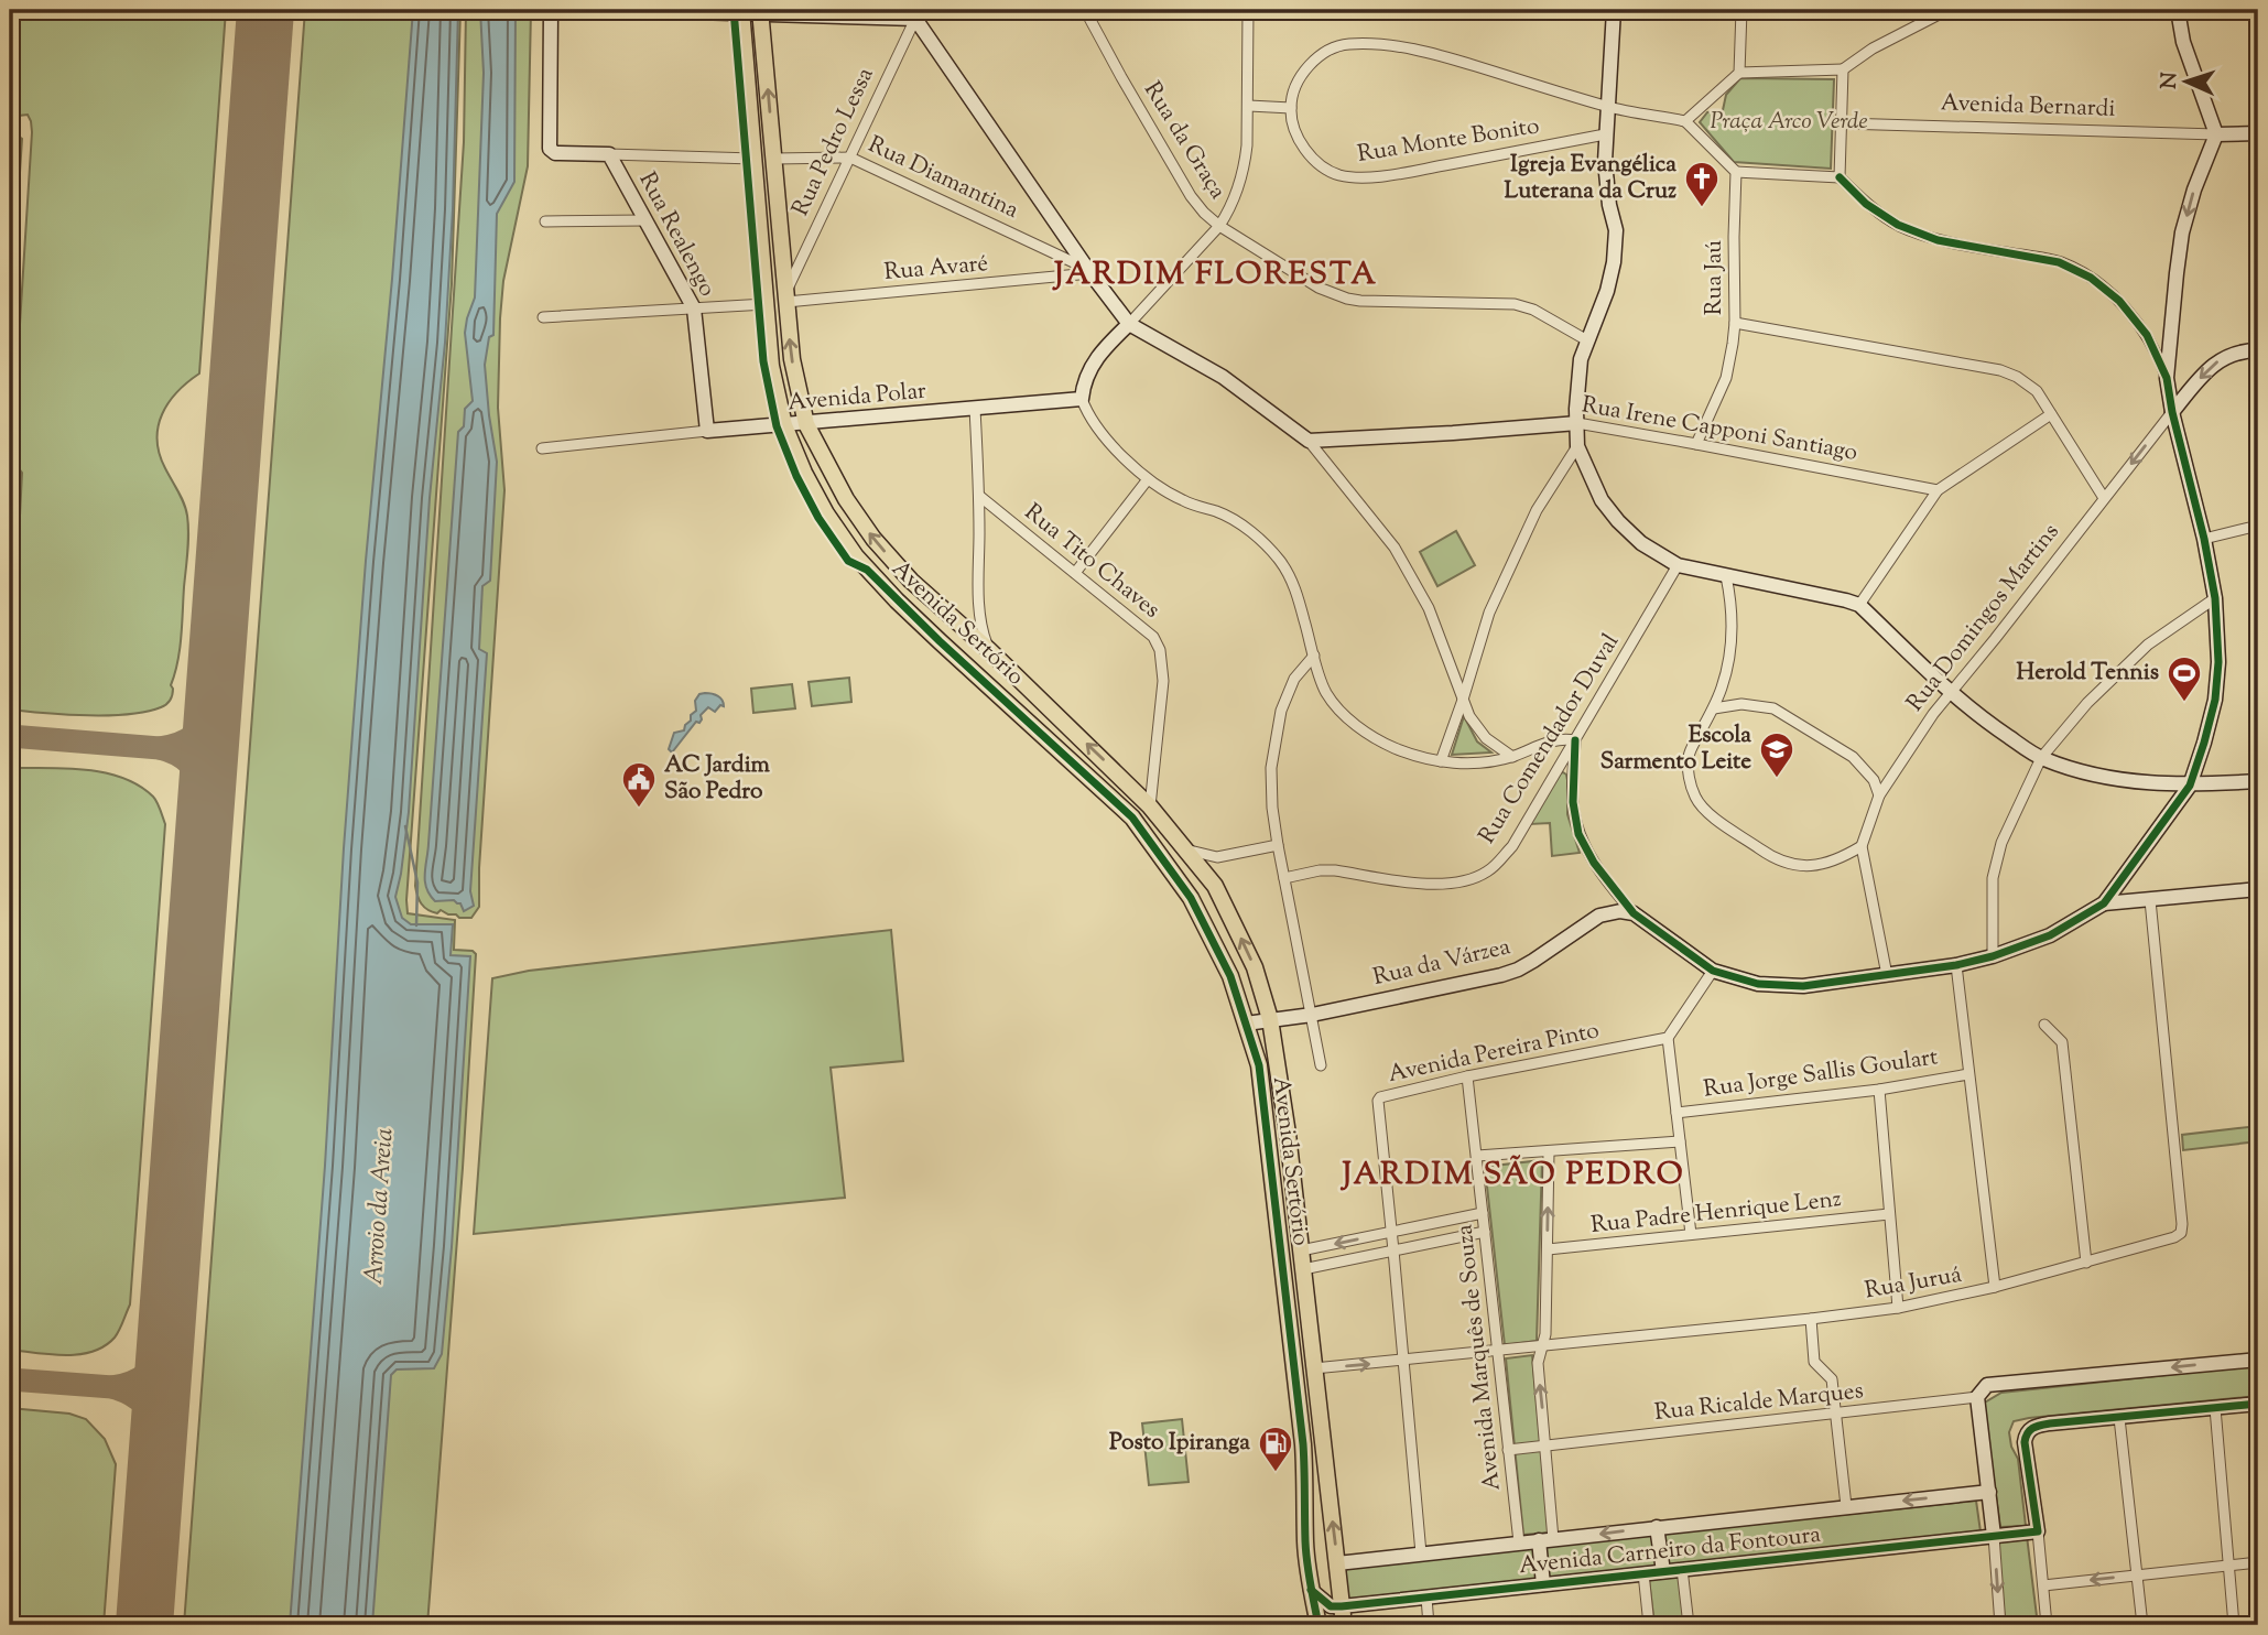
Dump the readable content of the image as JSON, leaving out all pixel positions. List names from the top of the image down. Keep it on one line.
{"streets":{"main road":["Avenida Sertório"],"street":["Avenida Bernardi","Rua da Graça","Rua Monte Bonito","Rua Pedro Lessa","Rua Diamantina","Rua Realengo","Rua Avaré","Rua Jaú","Avenida Polar","Rua Irene Capponi Santiago","Rua Tito Chaves","Rua Domingos Martins","Rua Comendador Duval","Rua da Várzea","Avenida Pereira Pinto","Rua Jorge Sallis Goulart","Rua Padre Henrique Lenz","Rua Juruá","Avenida Marquês de Souza","Rua Ricalde Marques","Avenida Carneiro da Fontoura"]},"crossings":[["Rua Pedro Lessa","Rua Diamantina"],["Rua Pedro Lessa","Rua Avaré"],["Rua Pedro Lessa","Avenida Sertório"],["Rua Diamantina","Rua Avaré"],["Rua Diamantina","Avenida Sertório"],["Rua Realengo","Avenida Polar"],["Rua Avaré","Avenida Sertório"],["Rua Jaú","Rua Irene Capponi Santiago"],["Avenida Polar","Avenida Sertório"],["Rua Tito Chaves","Avenida Sertório"],["Avenida Sertório","Rua da Várzea"],["Avenida Sertório","Rua Juruá"],["Avenida Sertório","Avenida Carneiro da Fontoura"],["Avenida Pereira Pinto","Rua Juruá"],["Avenida Pereira Pinto","Avenida Marquês de Souza"],["Avenida Pereira Pinto","Avenida Carneiro da Fontoura"],["Rua Juruá","Avenida Marquês de Souza"],["Avenida Marquês de Souza","Rua Ricalde Marques"],["Avenida Marquês de Souza","Avenida Carneiro da Fontoura"]],"districts":["JARDIM FLORESTA","JARDIM SÃO PEDRO"],"water":["Arroio da Areia"],"parks":["Praça Arco Verde"],"places":{"church":["Igreja Evangélica Luterana da Cruz"],"sports":["Herold Tennis"],"school or university":["Escola Sarmento Leite"],"public building":["AC Jardim São Pedro"],"fuel station":["Posto Ipiranga"]},"north":"left"}
